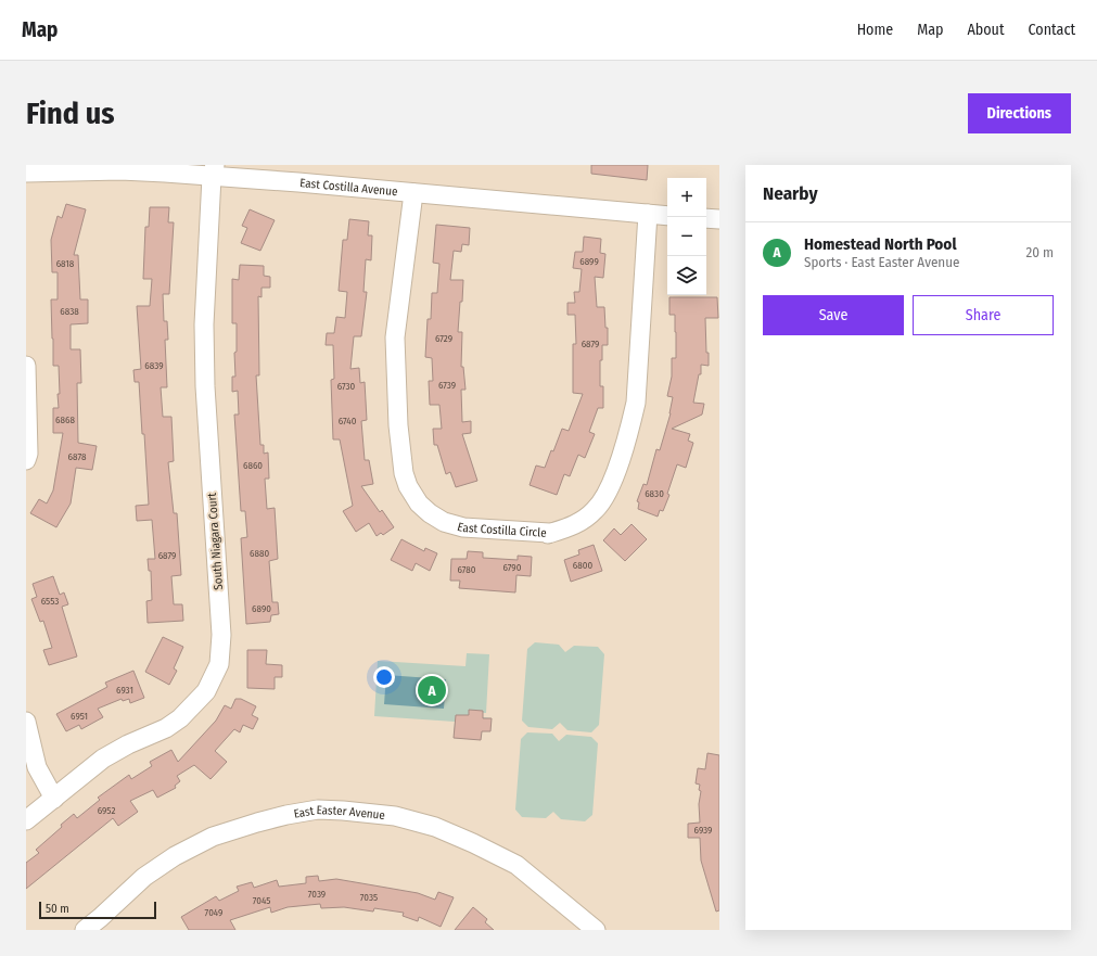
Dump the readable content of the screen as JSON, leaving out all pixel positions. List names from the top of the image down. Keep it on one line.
{"streets":{"street":["East Costilla Avenue","East Costilla Circle","South Niagara Court","East Easter Avenue"]},"crossings":[["East Costilla Avenue","East Costilla Circle"],["East Costilla Avenue","South Niagara Court"]],"house_numbers":["6899","6818","6838","6729","6879","6839","6739","6730","6868","6740","6878","6860","6830","6880","6879","6800","6790","6780","6553","6890","6931","6951","6952","6939","7039","7035","7045","7049"],"scale_bar":"50 m","page":{"header":"Map","nav":["Home","Map","About","Contact"],"buttons":["Directions",["Save","Share"]],"title":"Find us","heading":"Nearby","map_buttons":["+","−"],"list":[{"mark":"A","name":"Homestead North Pool","note":"Sports · East Easter Avenue","value":"20 m"}],"pins":"A","scale":"50 m"}}
